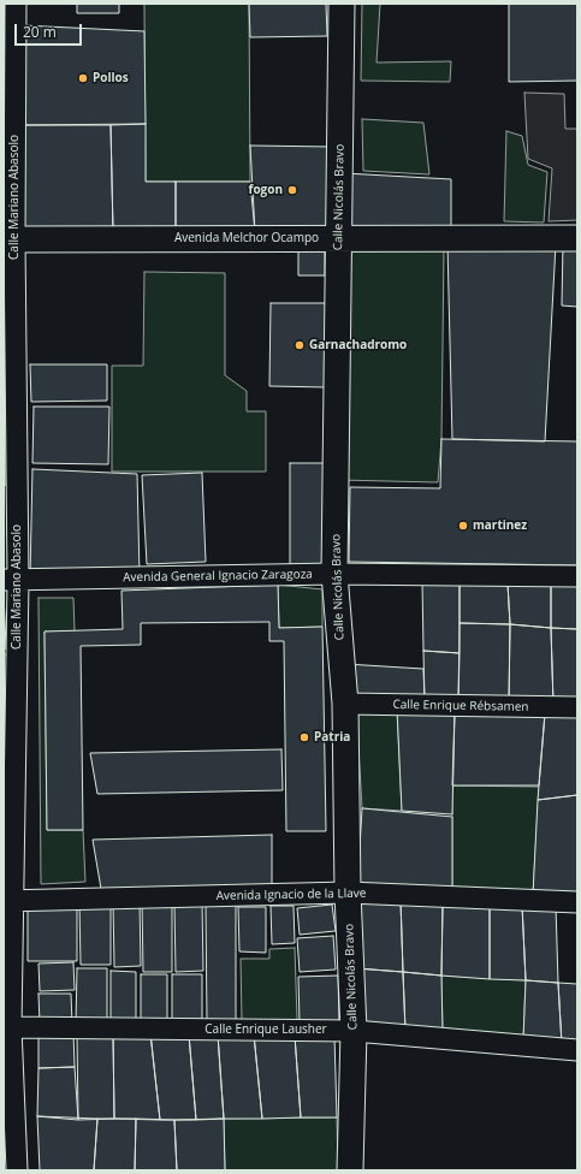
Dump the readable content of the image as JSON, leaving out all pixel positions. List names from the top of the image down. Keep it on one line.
{"streets":{"street":["Calle Mariano Abasolo","Calle Nicolás Bravo","Avenida Melchor Ocampo","Avenida General Ignacio Zaragoza","Calle Enrique Rébsamen","Avenida Ignacio de la Llave","Calle Enrique Lausher"]},"crossings":[["Calle Mariano Abasolo","Avenida Melchor Ocampo"],["Calle Mariano Abasolo","Avenida General Ignacio Zaragoza"],["Calle Mariano Abasolo","Avenida Ignacio de la Llave"],["Calle Mariano Abasolo","Calle Enrique Lausher"],["Calle Nicolás Bravo","Avenida Melchor Ocampo"],["Calle Nicolás Bravo","Avenida General Ignacio Zaragoza"],["Calle Nicolás Bravo","Calle Enrique Rébsamen"],["Calle Nicolás Bravo","Avenida Ignacio de la Llave"],["Calle Nicolás Bravo","Calle Enrique Lausher"]],"places":["Pollos","fogon","Garnachadromo","martinez","Patria"],"scale_bar":"20 m"}
